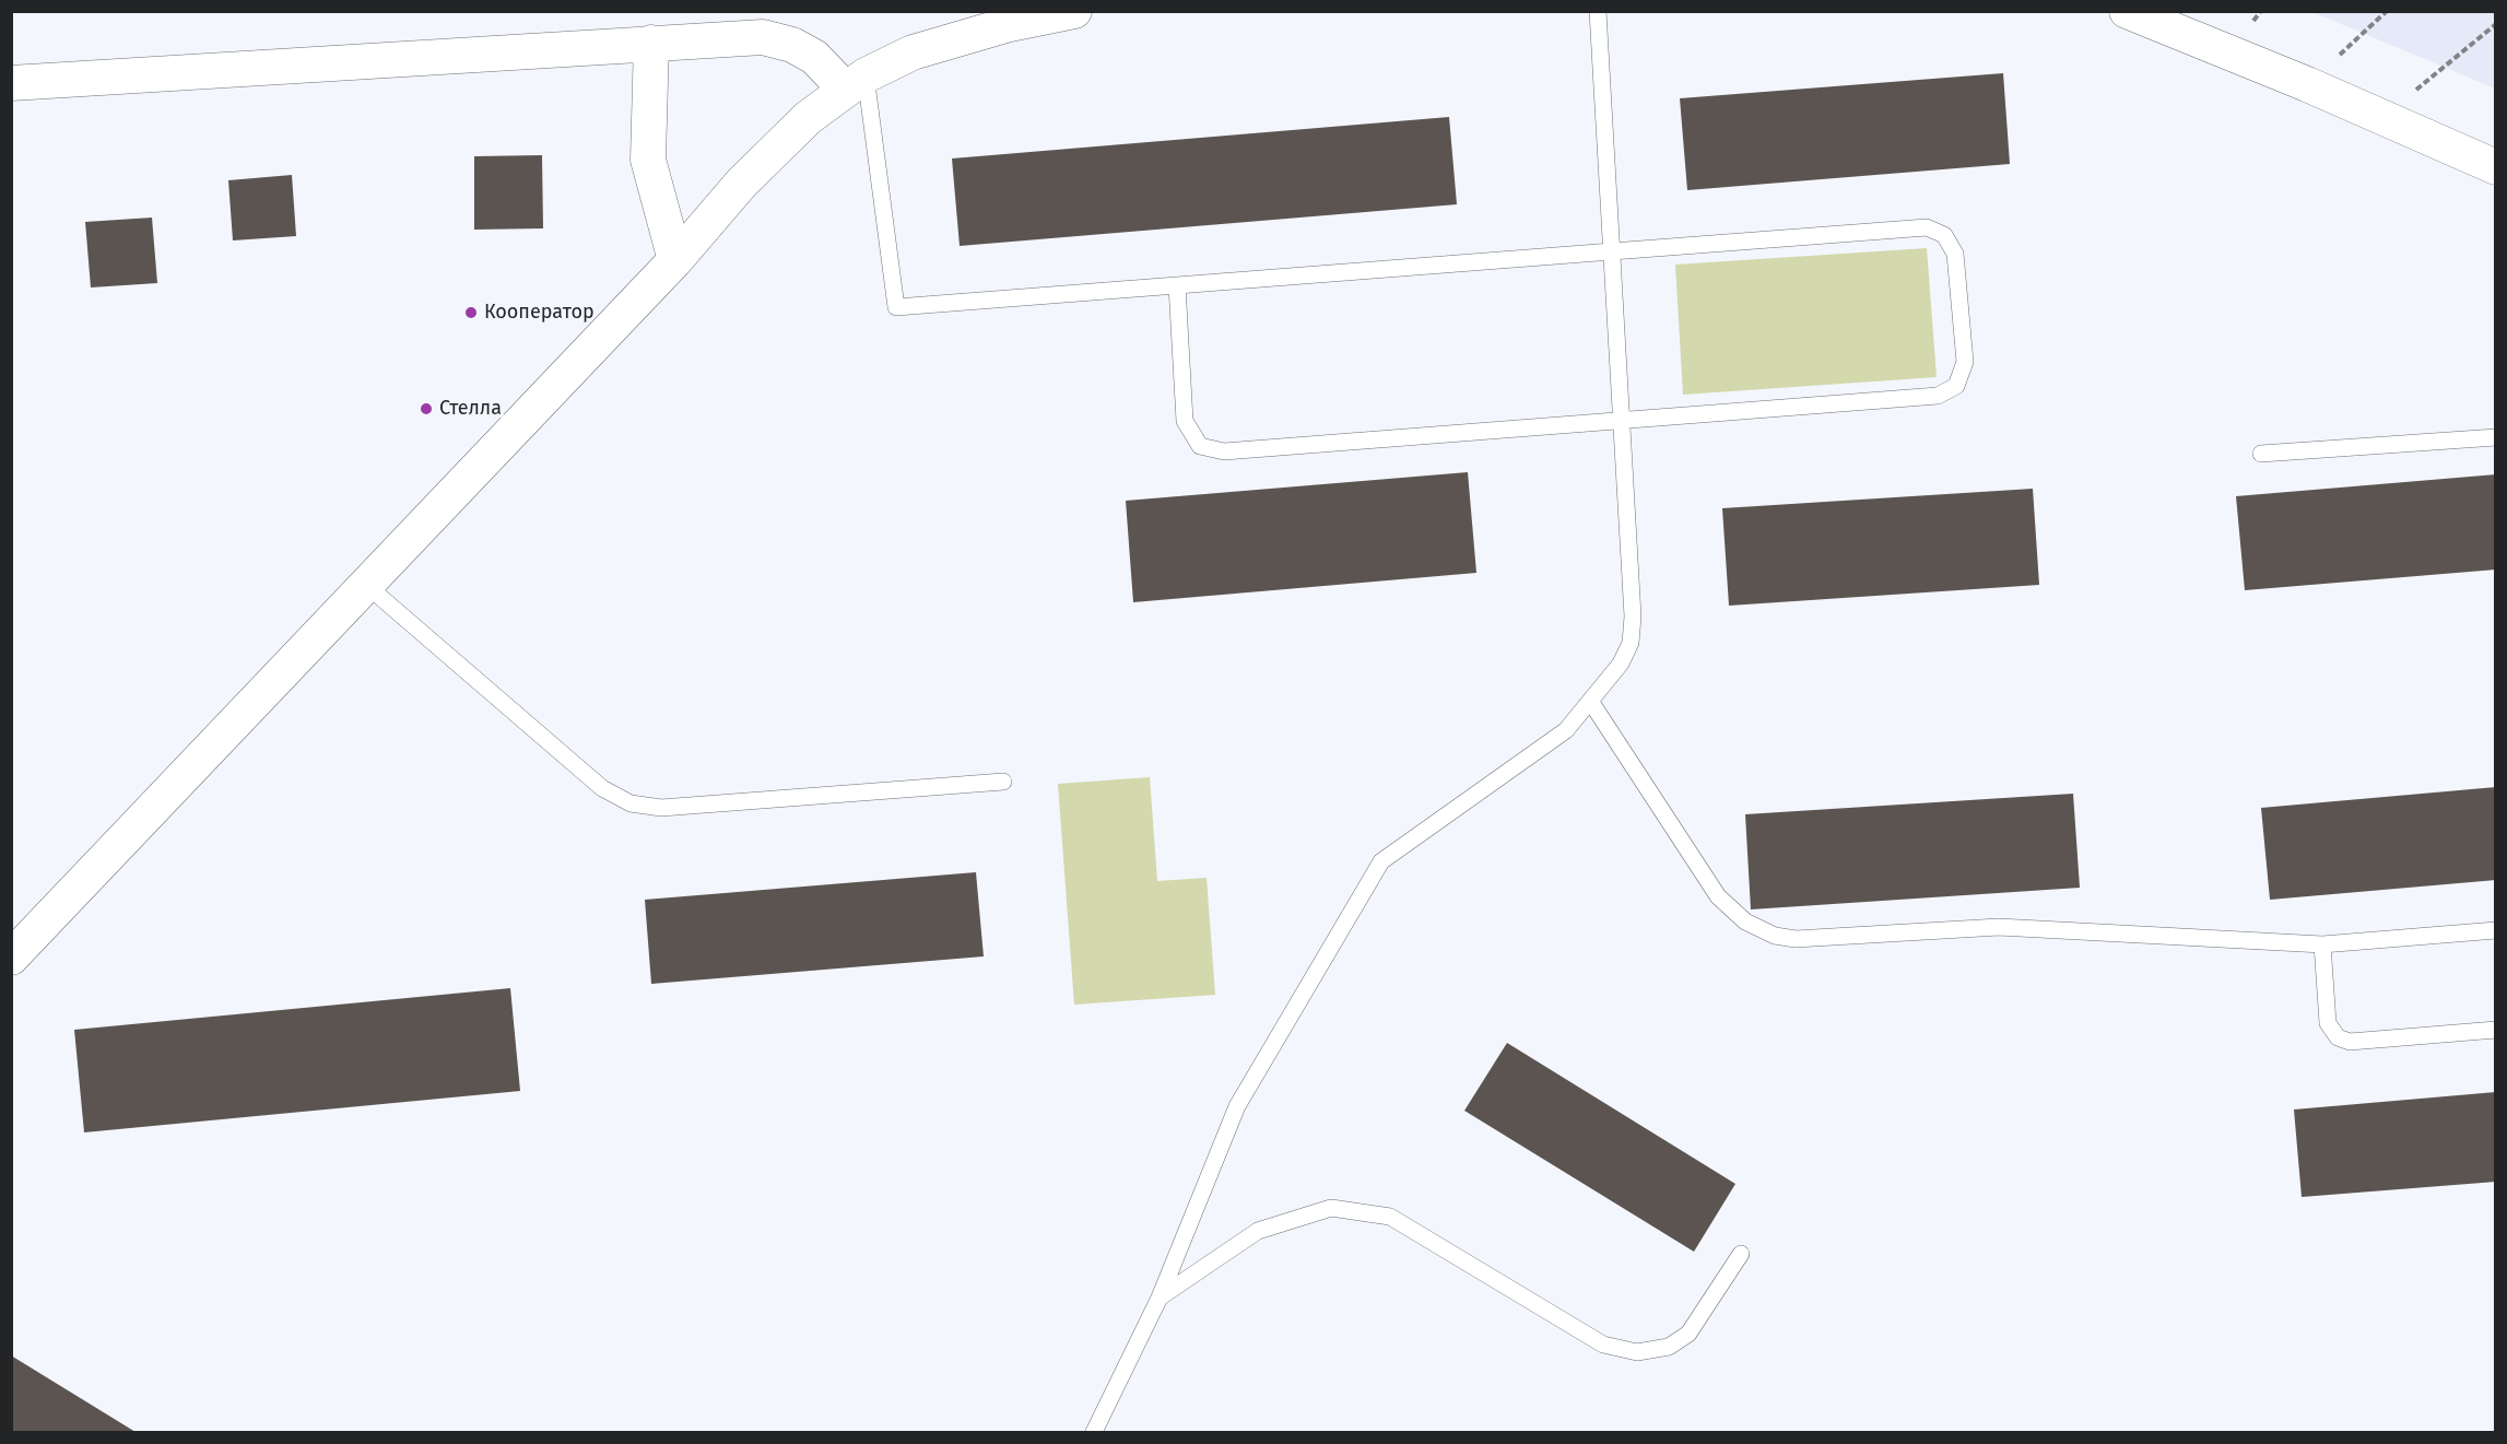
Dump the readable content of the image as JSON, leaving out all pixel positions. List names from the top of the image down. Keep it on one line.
{"places":["Кооператор","Стелла"]}
